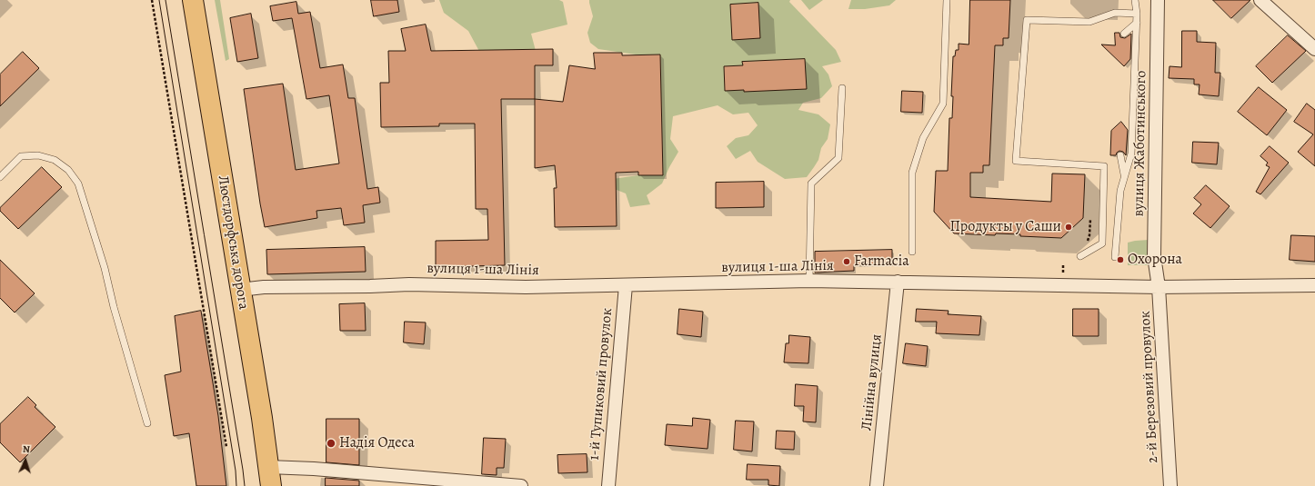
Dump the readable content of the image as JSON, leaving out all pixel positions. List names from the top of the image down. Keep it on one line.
{"streets":{"main road":["Люстдорфська дорога"],"street":["вулиця Жаботинського","вулиця 1-ша Лінія","Лінійна вулиця","1-й Тупиковий провулок","2-й Березовий провулок"]},"crossings":[["вулиця Жаботинського","вулиця 1-ша Лінія"],["вулиця Жаботинського","2-й Березовий провулок"],["Люстдорфська дорога","вулиця 1-ша Лінія"],["вулиця 1-ша Лінія","Лінійна вулиця"],["вулиця 1-ша Лінія","1-й Тупиковий провулок"],["вулиця 1-ша Лінія","2-й Березовий провулок"]],"places":["Продукты у Саши","Охорона","Farmacia","Надія Одеса"],"north":"top"}
